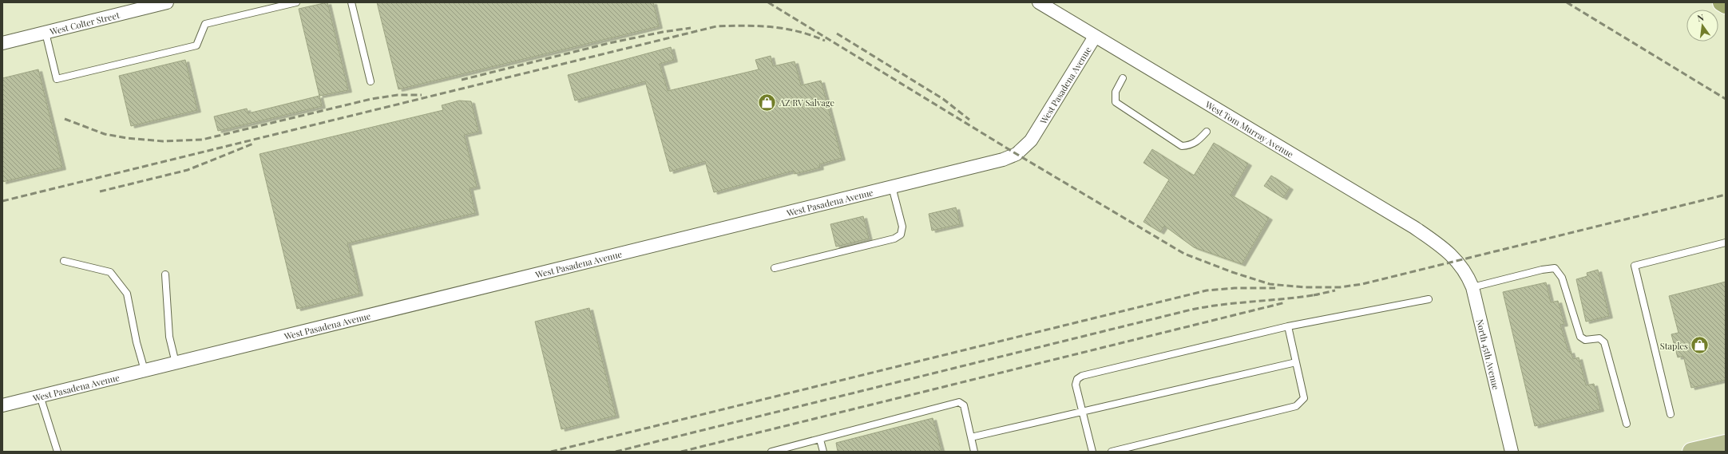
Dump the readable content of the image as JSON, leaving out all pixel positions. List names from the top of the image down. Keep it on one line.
{"streets":{"street":["West Colter Street","West Pasadena Avenue","West Tom Murray Avenue","North 45th Avenue"]},"crossings":[["West Pasadena Avenue","West Tom Murray Avenue"],["West Tom Murray Avenue","North 45th Avenue"]],"places":{"shop":["AZ RV Salvage","Staples"]},"north":"top"}
